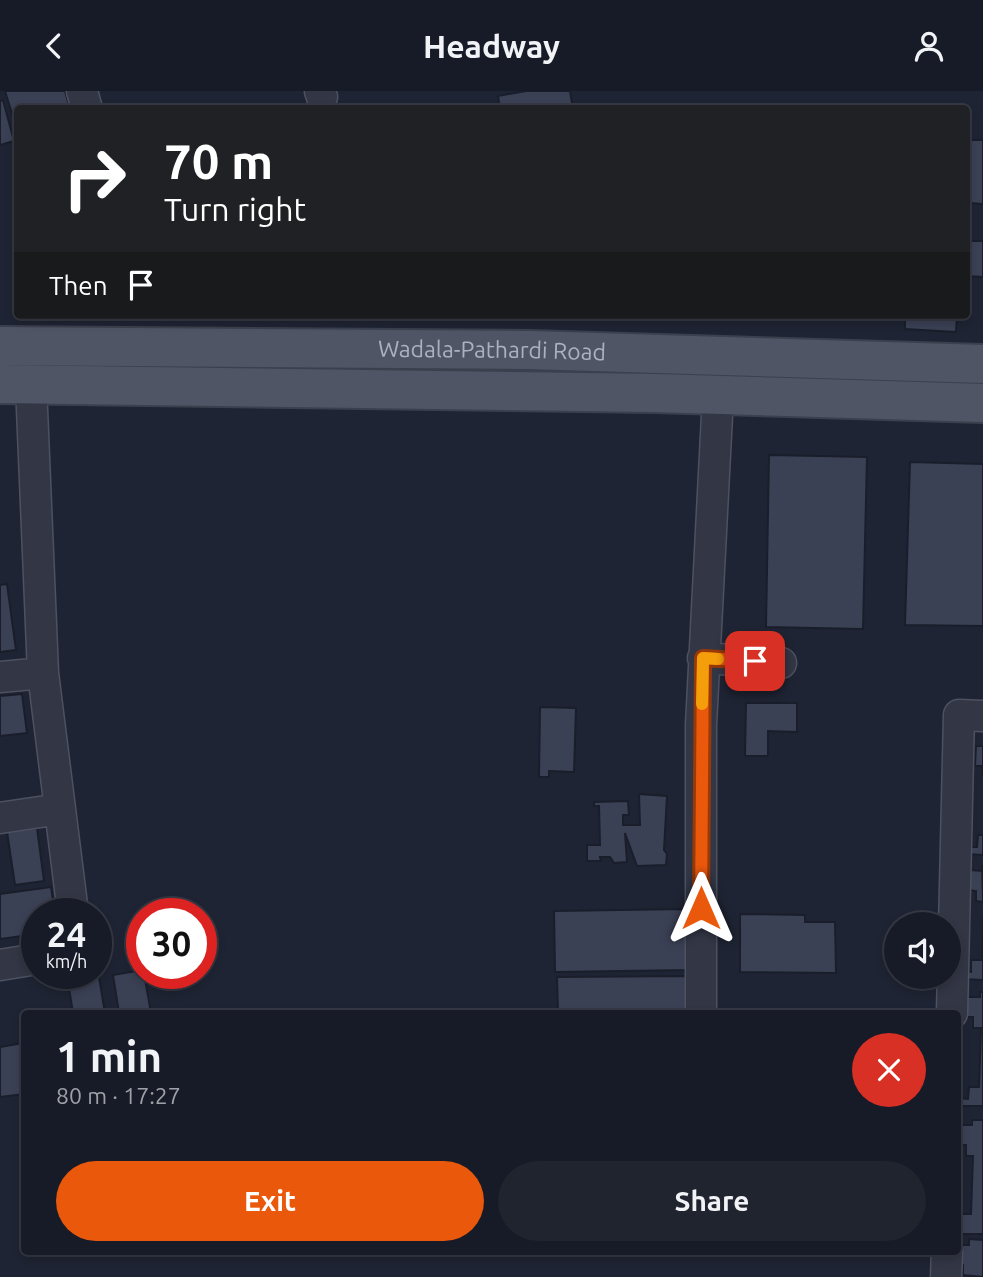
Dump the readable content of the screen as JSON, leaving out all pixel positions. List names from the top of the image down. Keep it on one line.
{"streets":{"main road":["Wadala-Pathardi Road"]},"page":{"header":"Headway","turn":["70 m","Turn right"],"then":"Then","speed":"24 km/h","limit":"30","heading":["1 min","80 m · 17:27"],"buttons":["Exit","Share"]}}
